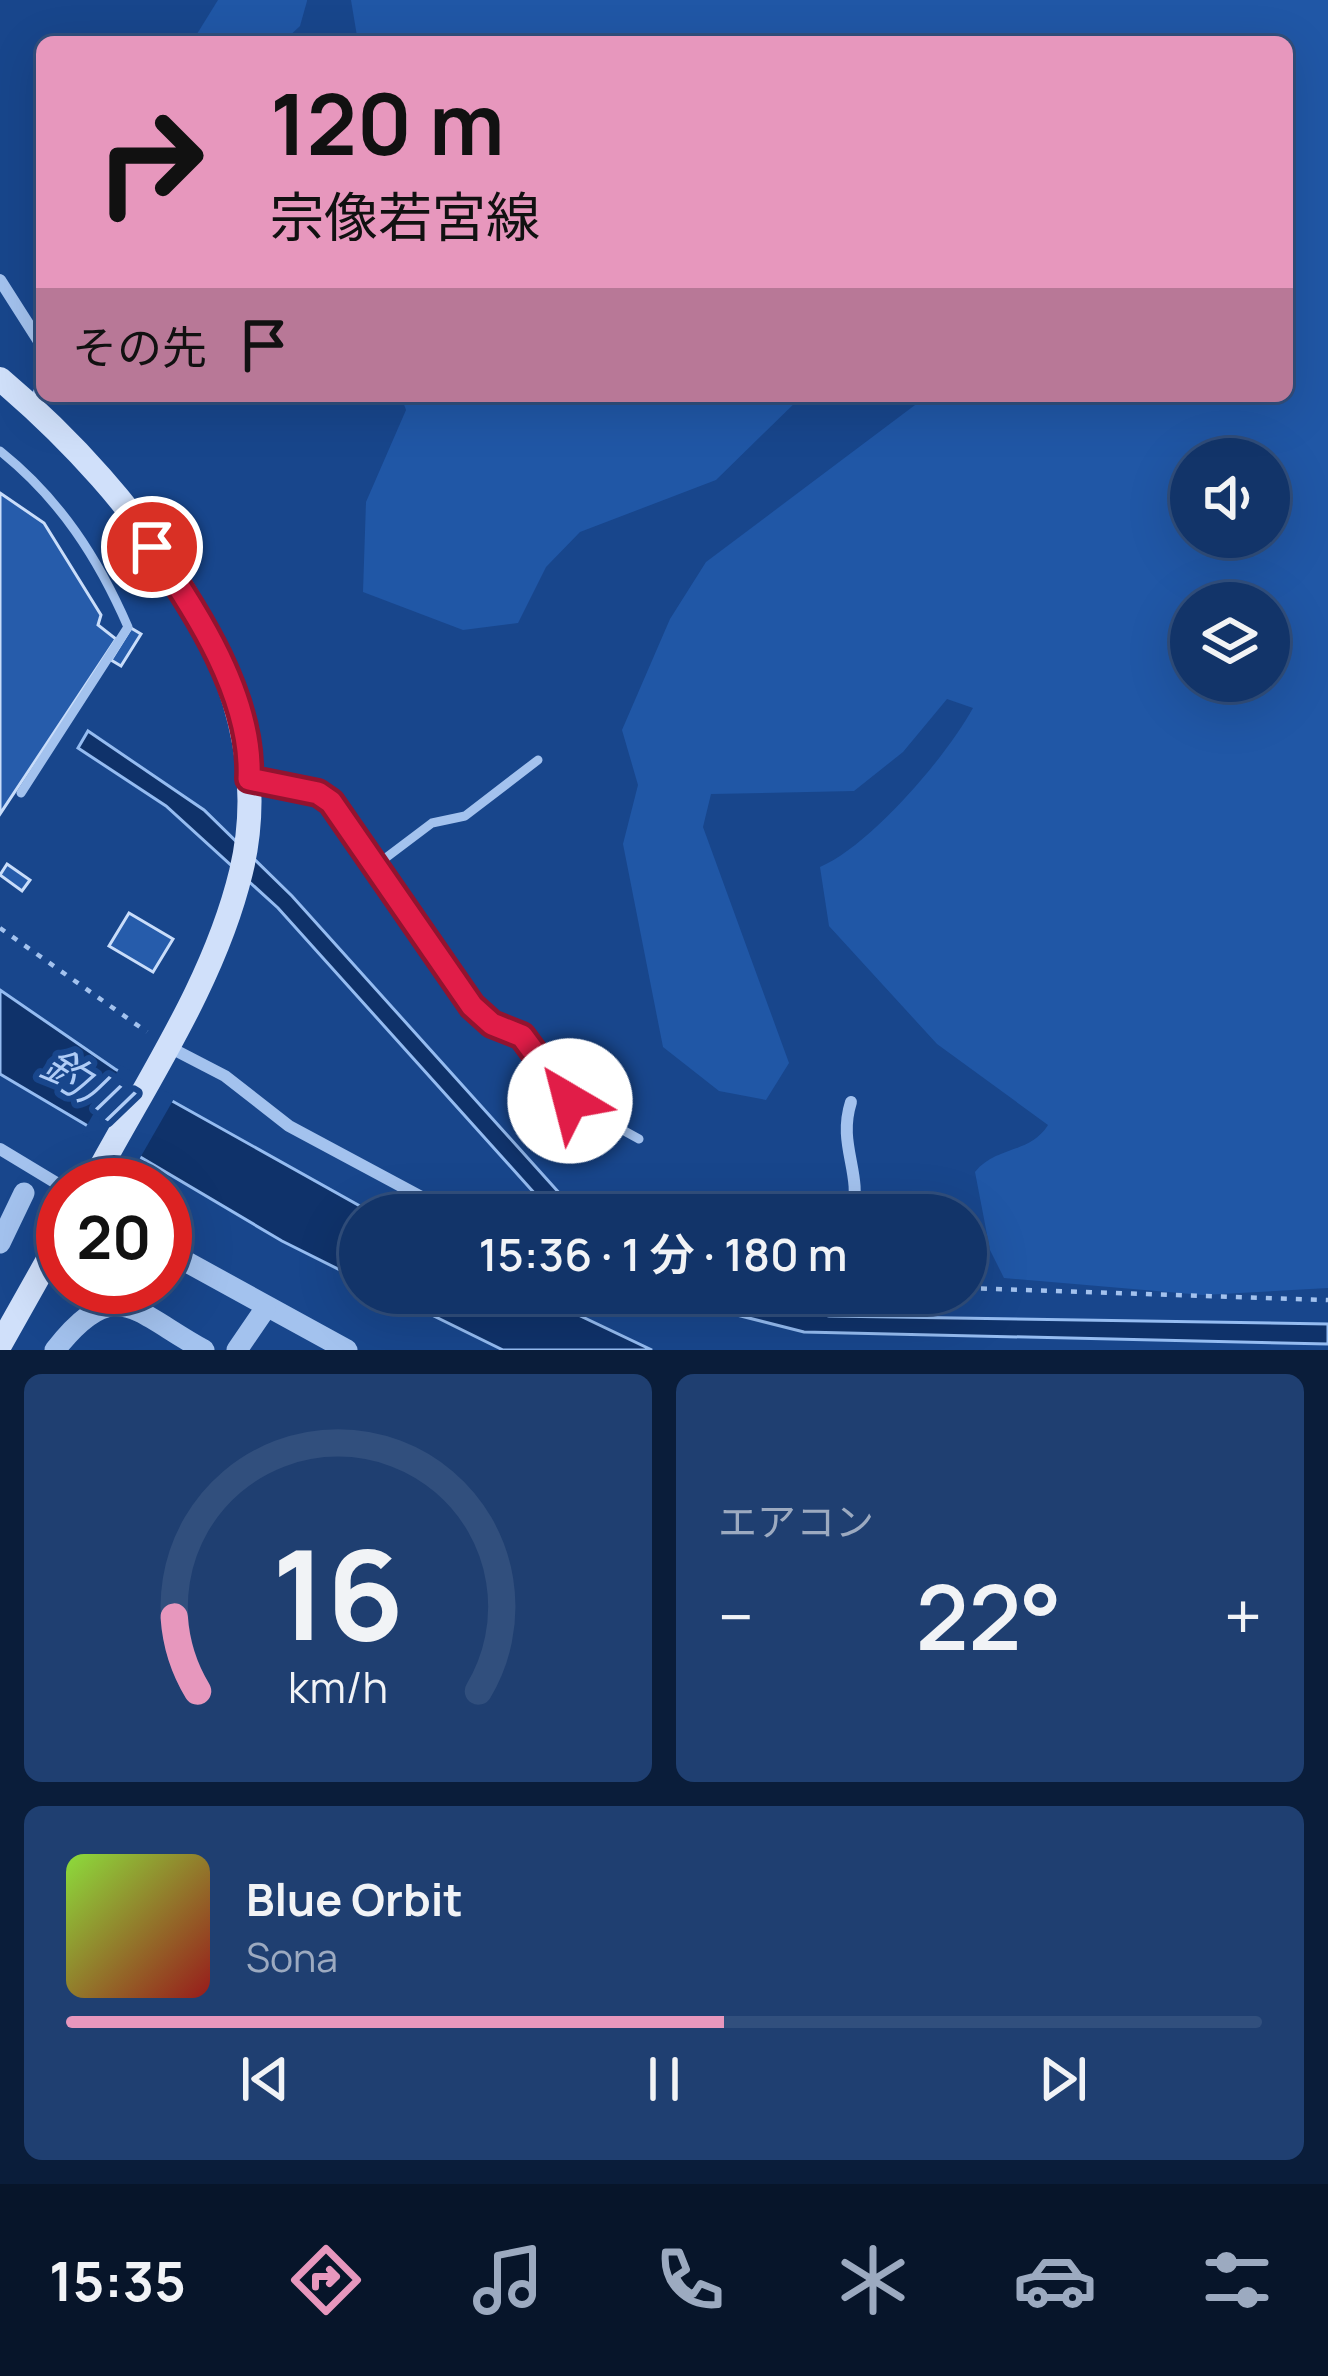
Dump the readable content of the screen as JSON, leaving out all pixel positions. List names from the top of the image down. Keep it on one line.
{"water":["釣川"],"page":{"turn":["120 m","宗像若宮線"],"then":"その先","limit":"20","trip":"15:36 · 1 分 · 180 m","tile":"エアコン","heat":["−","22°","+"],"song":["Blue Orbit","Sona"],"tabs":"15:35","gauge":["16","km/h"]}}
